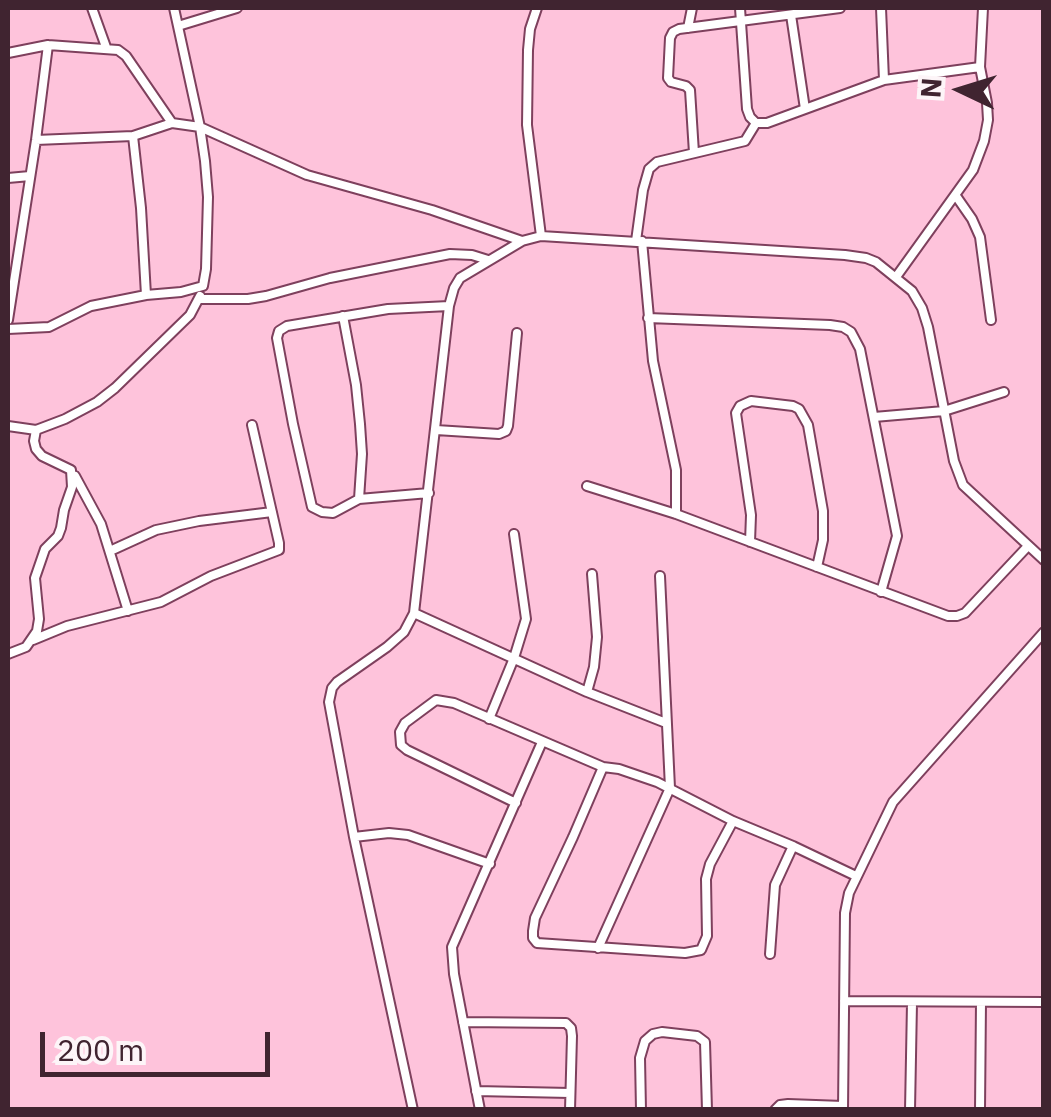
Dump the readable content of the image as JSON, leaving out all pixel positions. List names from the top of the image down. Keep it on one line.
{"scale_bar":"200 m","north":"left"}
